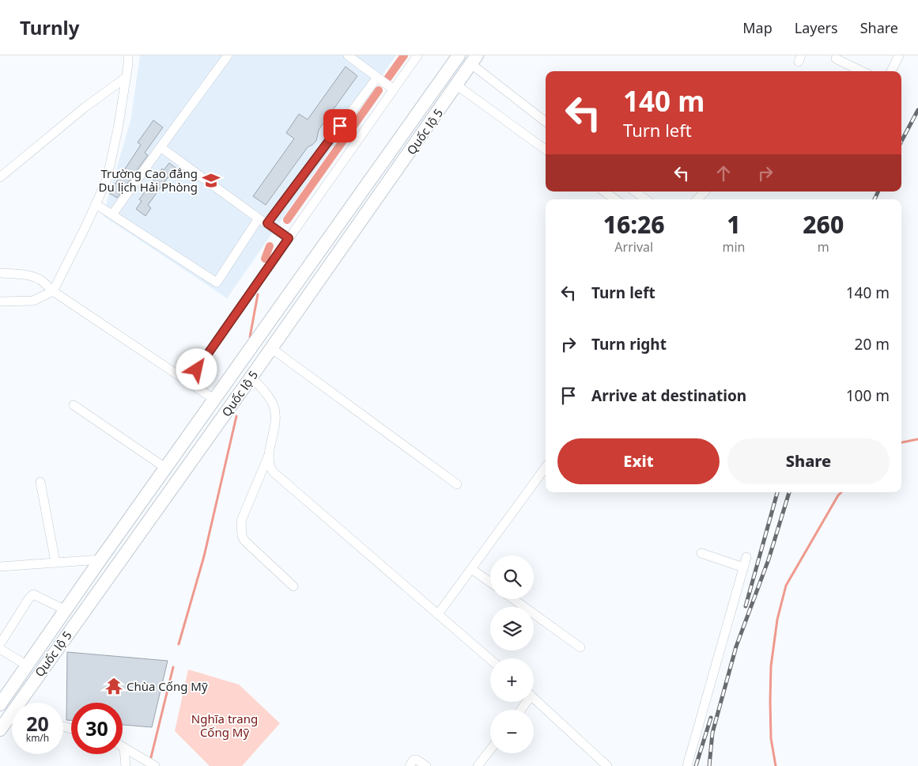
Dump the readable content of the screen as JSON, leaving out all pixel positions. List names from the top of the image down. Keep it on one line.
{"streets":{"highway":["Quốc lộ 5"]},"parks":["Nghĩa trang Cống Mỹ"],"places":{"school or university":["Trường Cao đẳng Du lịch Hải Phòng"],"temple":["Chùa Cống Mỹ"]},"page":{"header":"Turnly","nav":["Map","Layers","Share"],"turn":["140 m","Turn left"],"eta":["16:26","Arrival","1","min","260","m"],"list":[{"name":"Turn left","value":"140 m"},{"name":"Turn right","value":"20 m"},{"name":"Arrive at destination","value":"100 m"}],"buttons":["Exit","Share"],"map_buttons":["+","−"],"speed":"20 km/h","limit":"30"}}
